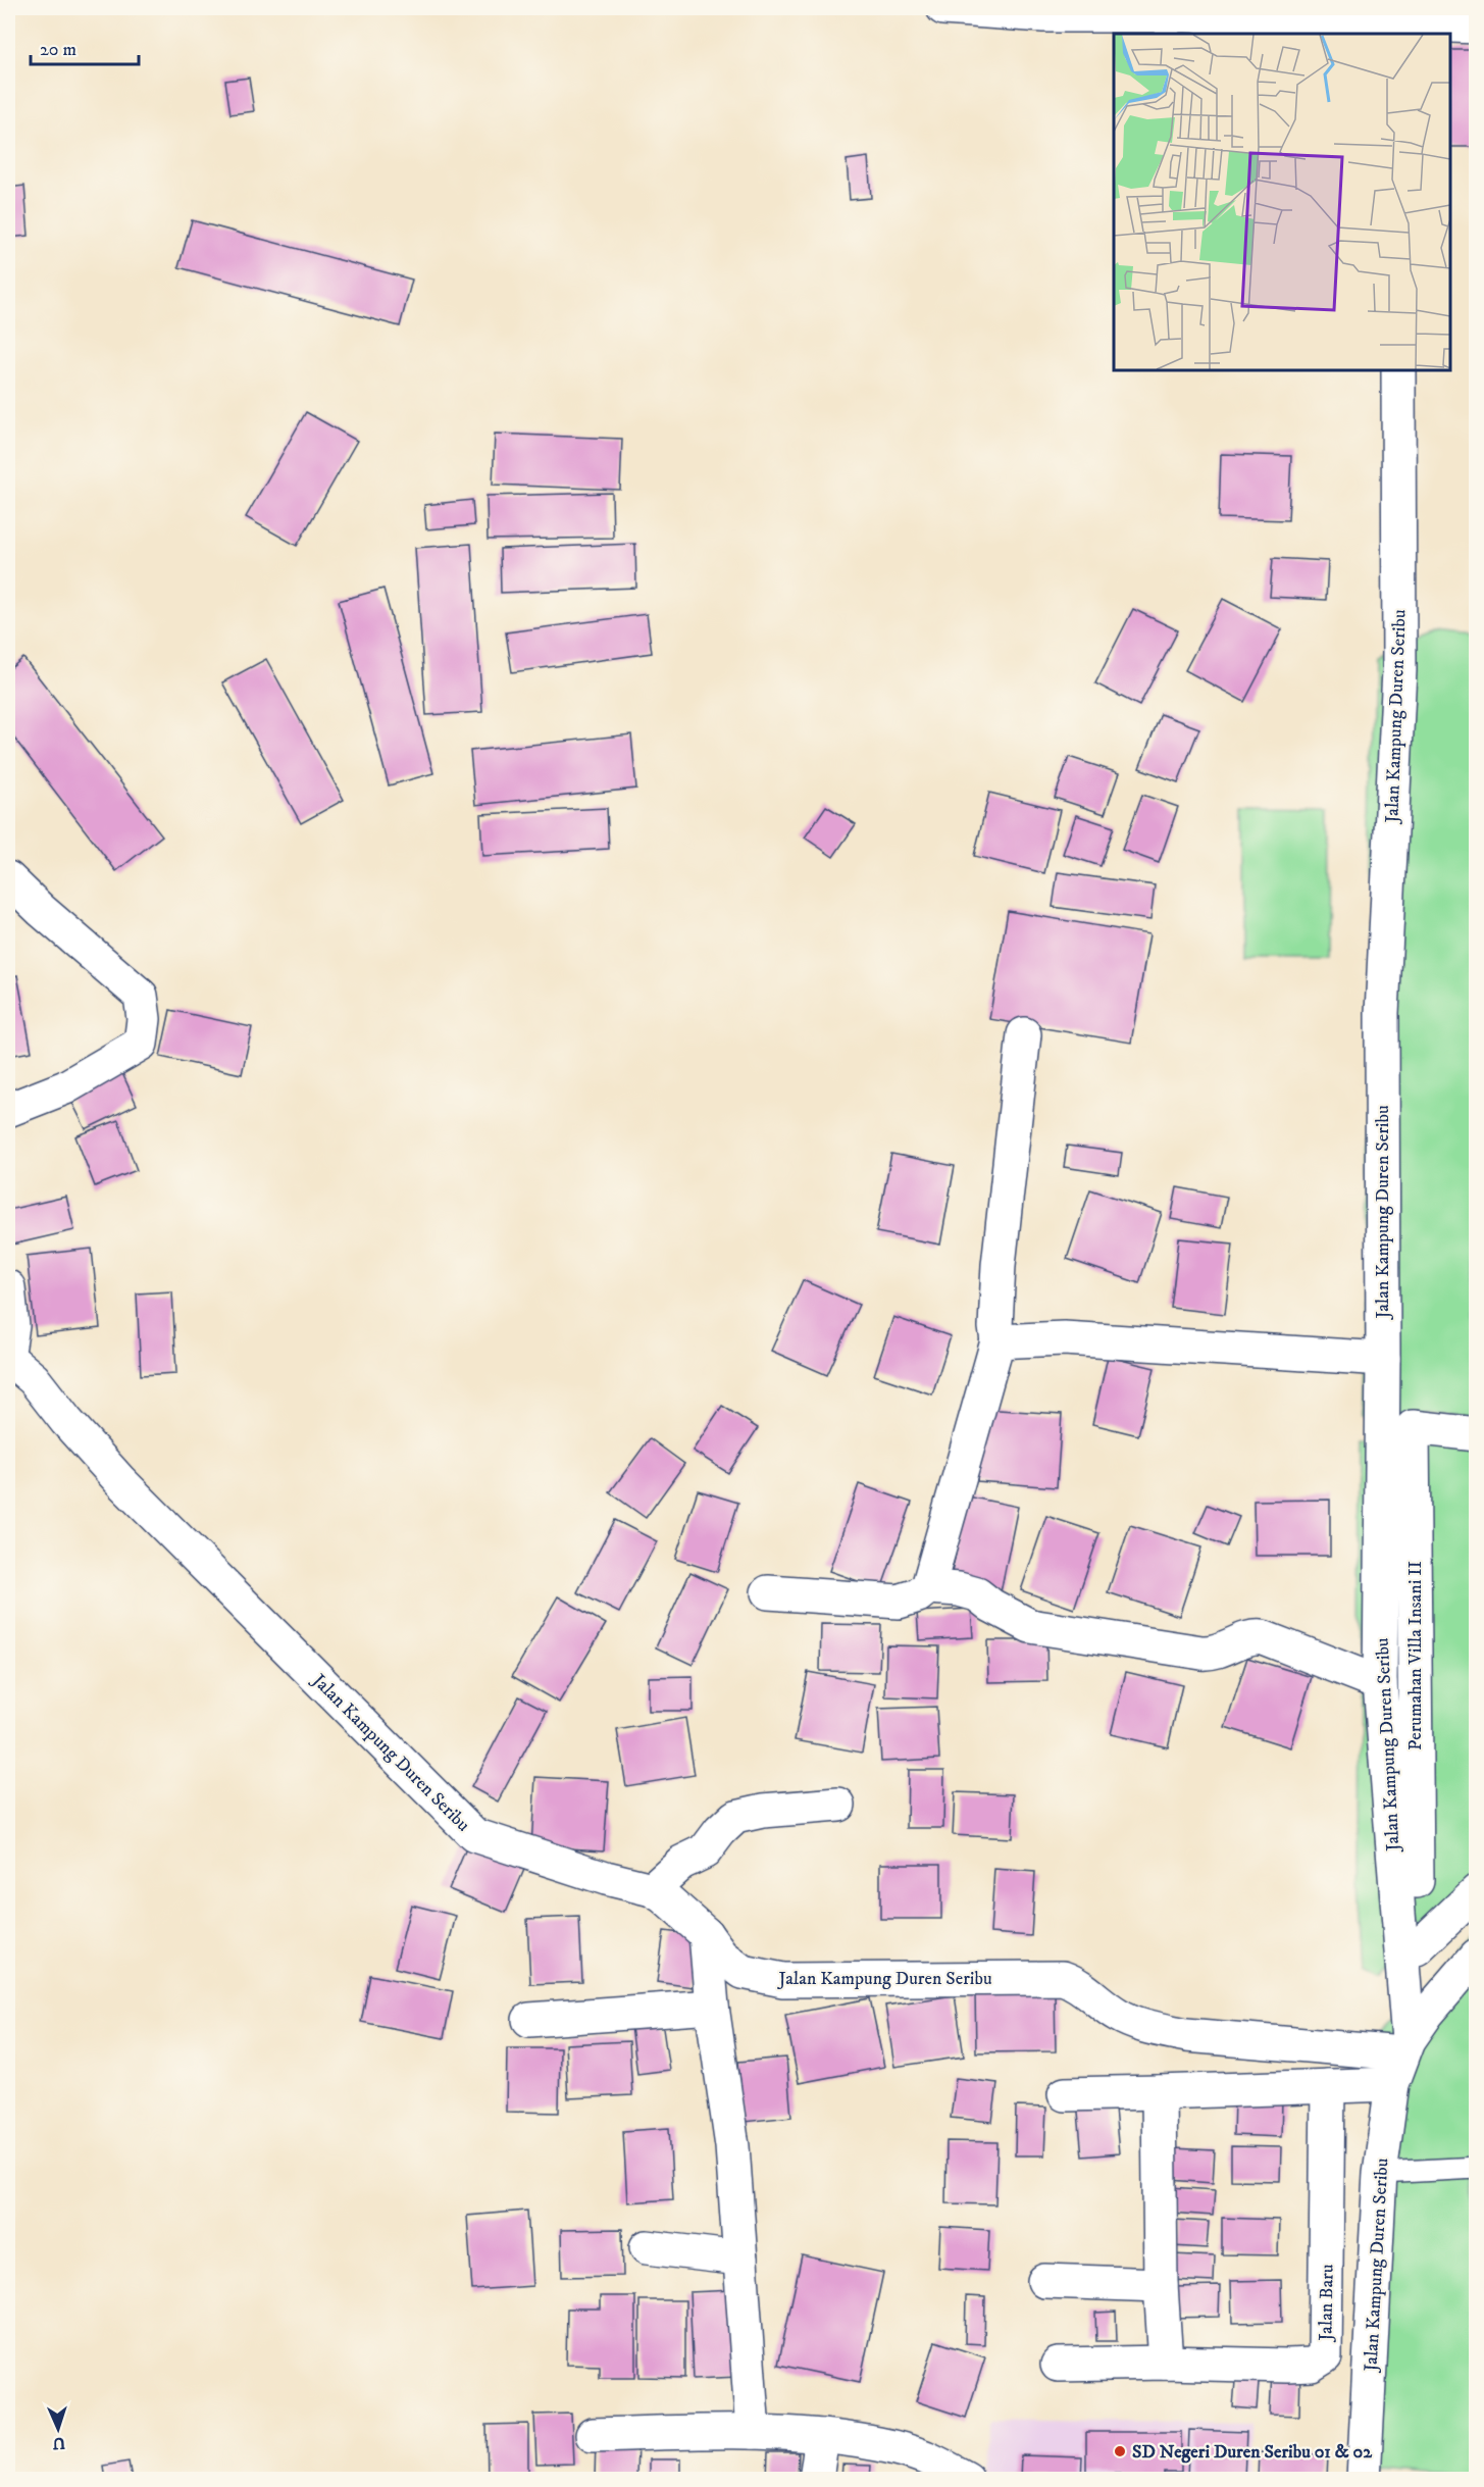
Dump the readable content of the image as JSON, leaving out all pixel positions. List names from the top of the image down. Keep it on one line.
{"streets":{"street":["Jalan Kampung Duren Seribu","Perumahan Villa Insani II","Jalan Baru"]},"places":["SD Negeri Duren Seribu 01 & 02"],"scale_bar":"20 m","north":"bottom"}
